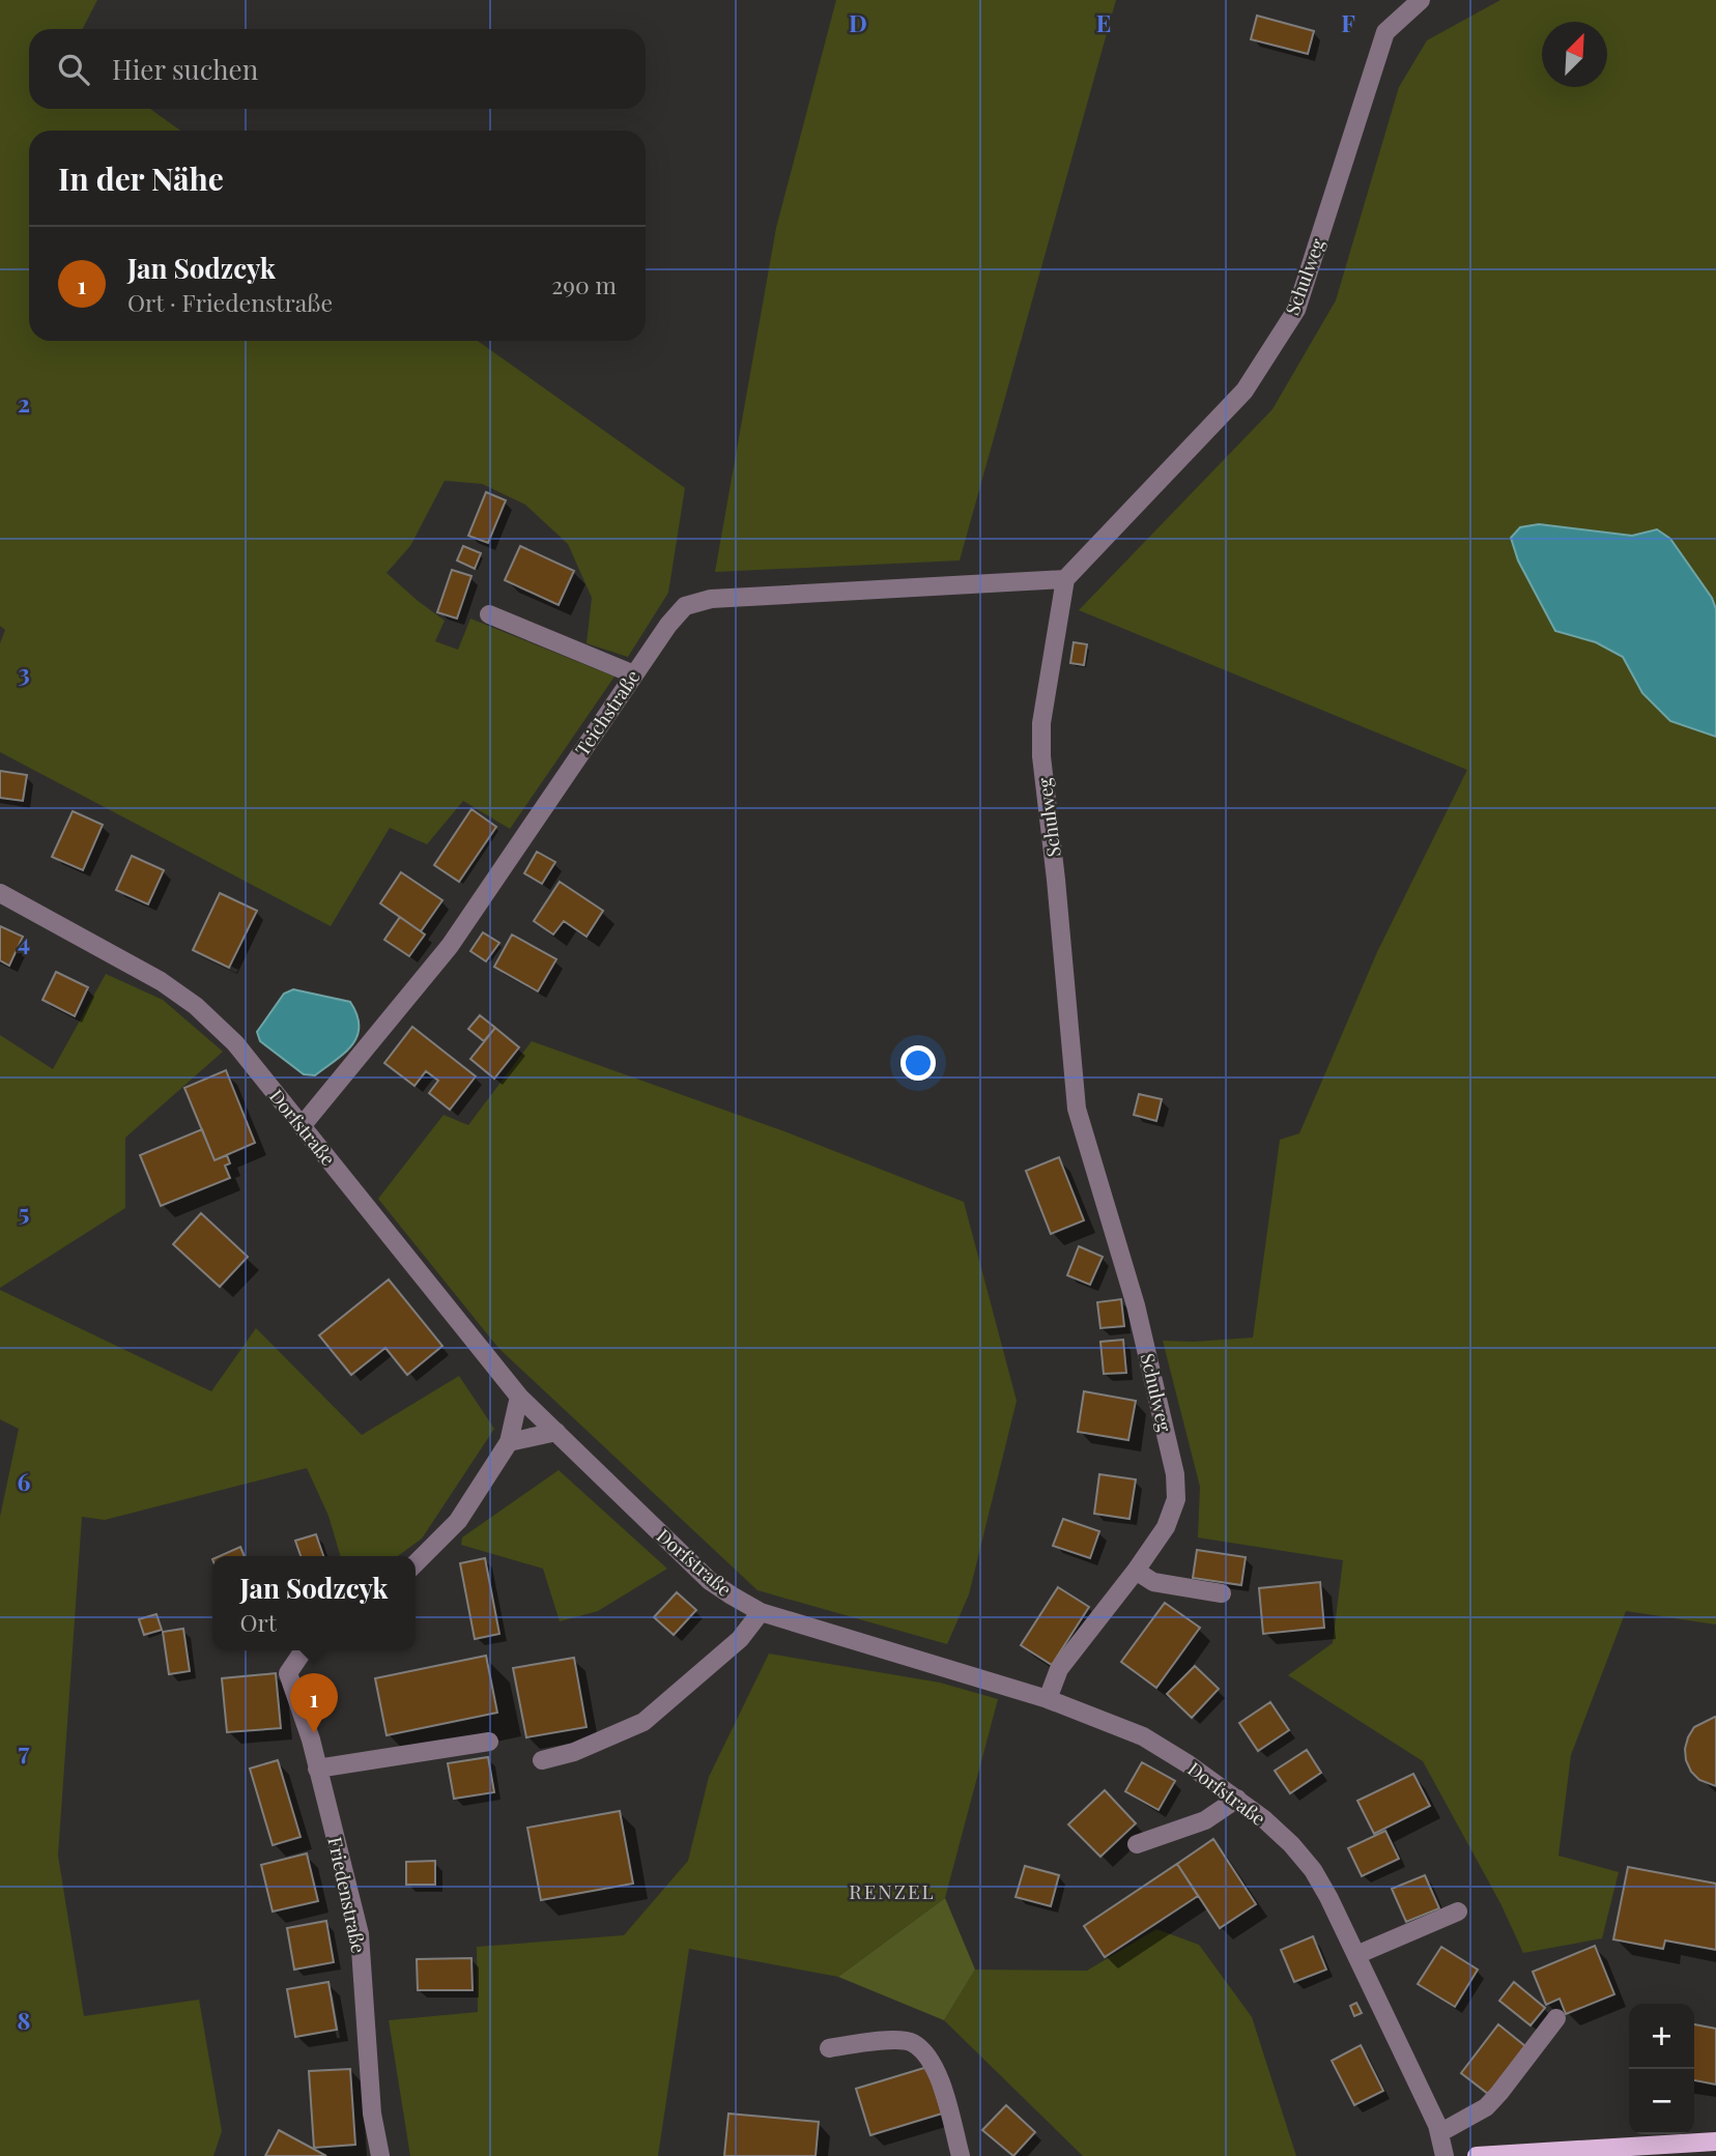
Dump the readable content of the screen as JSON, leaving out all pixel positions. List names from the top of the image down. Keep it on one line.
{"streets":{"street":["Schulweg","Teichstraße","Dorfstraße","Friedenstraße"]},"crossings":[["Schulweg","Teichstraße"],["Schulweg","Dorfstraße"],["Teichstraße","Dorfstraße"]],"districts":["RENZEL"],"north":"top right","page":{"search":"Hier suchen","heading":"In der Nähe","list":[{"mark":"1","name":"Jan Sodzcyk","note":"Ort · Friedenstraße","value":"290 m"}],"popup":["Jan Sodzcyk","Ort"],"pins":"1","map_buttons":["+","−"]},"grid":{"columns":["D","E","F"],"rows":["2","3","4","5","6","7","8"]}}
